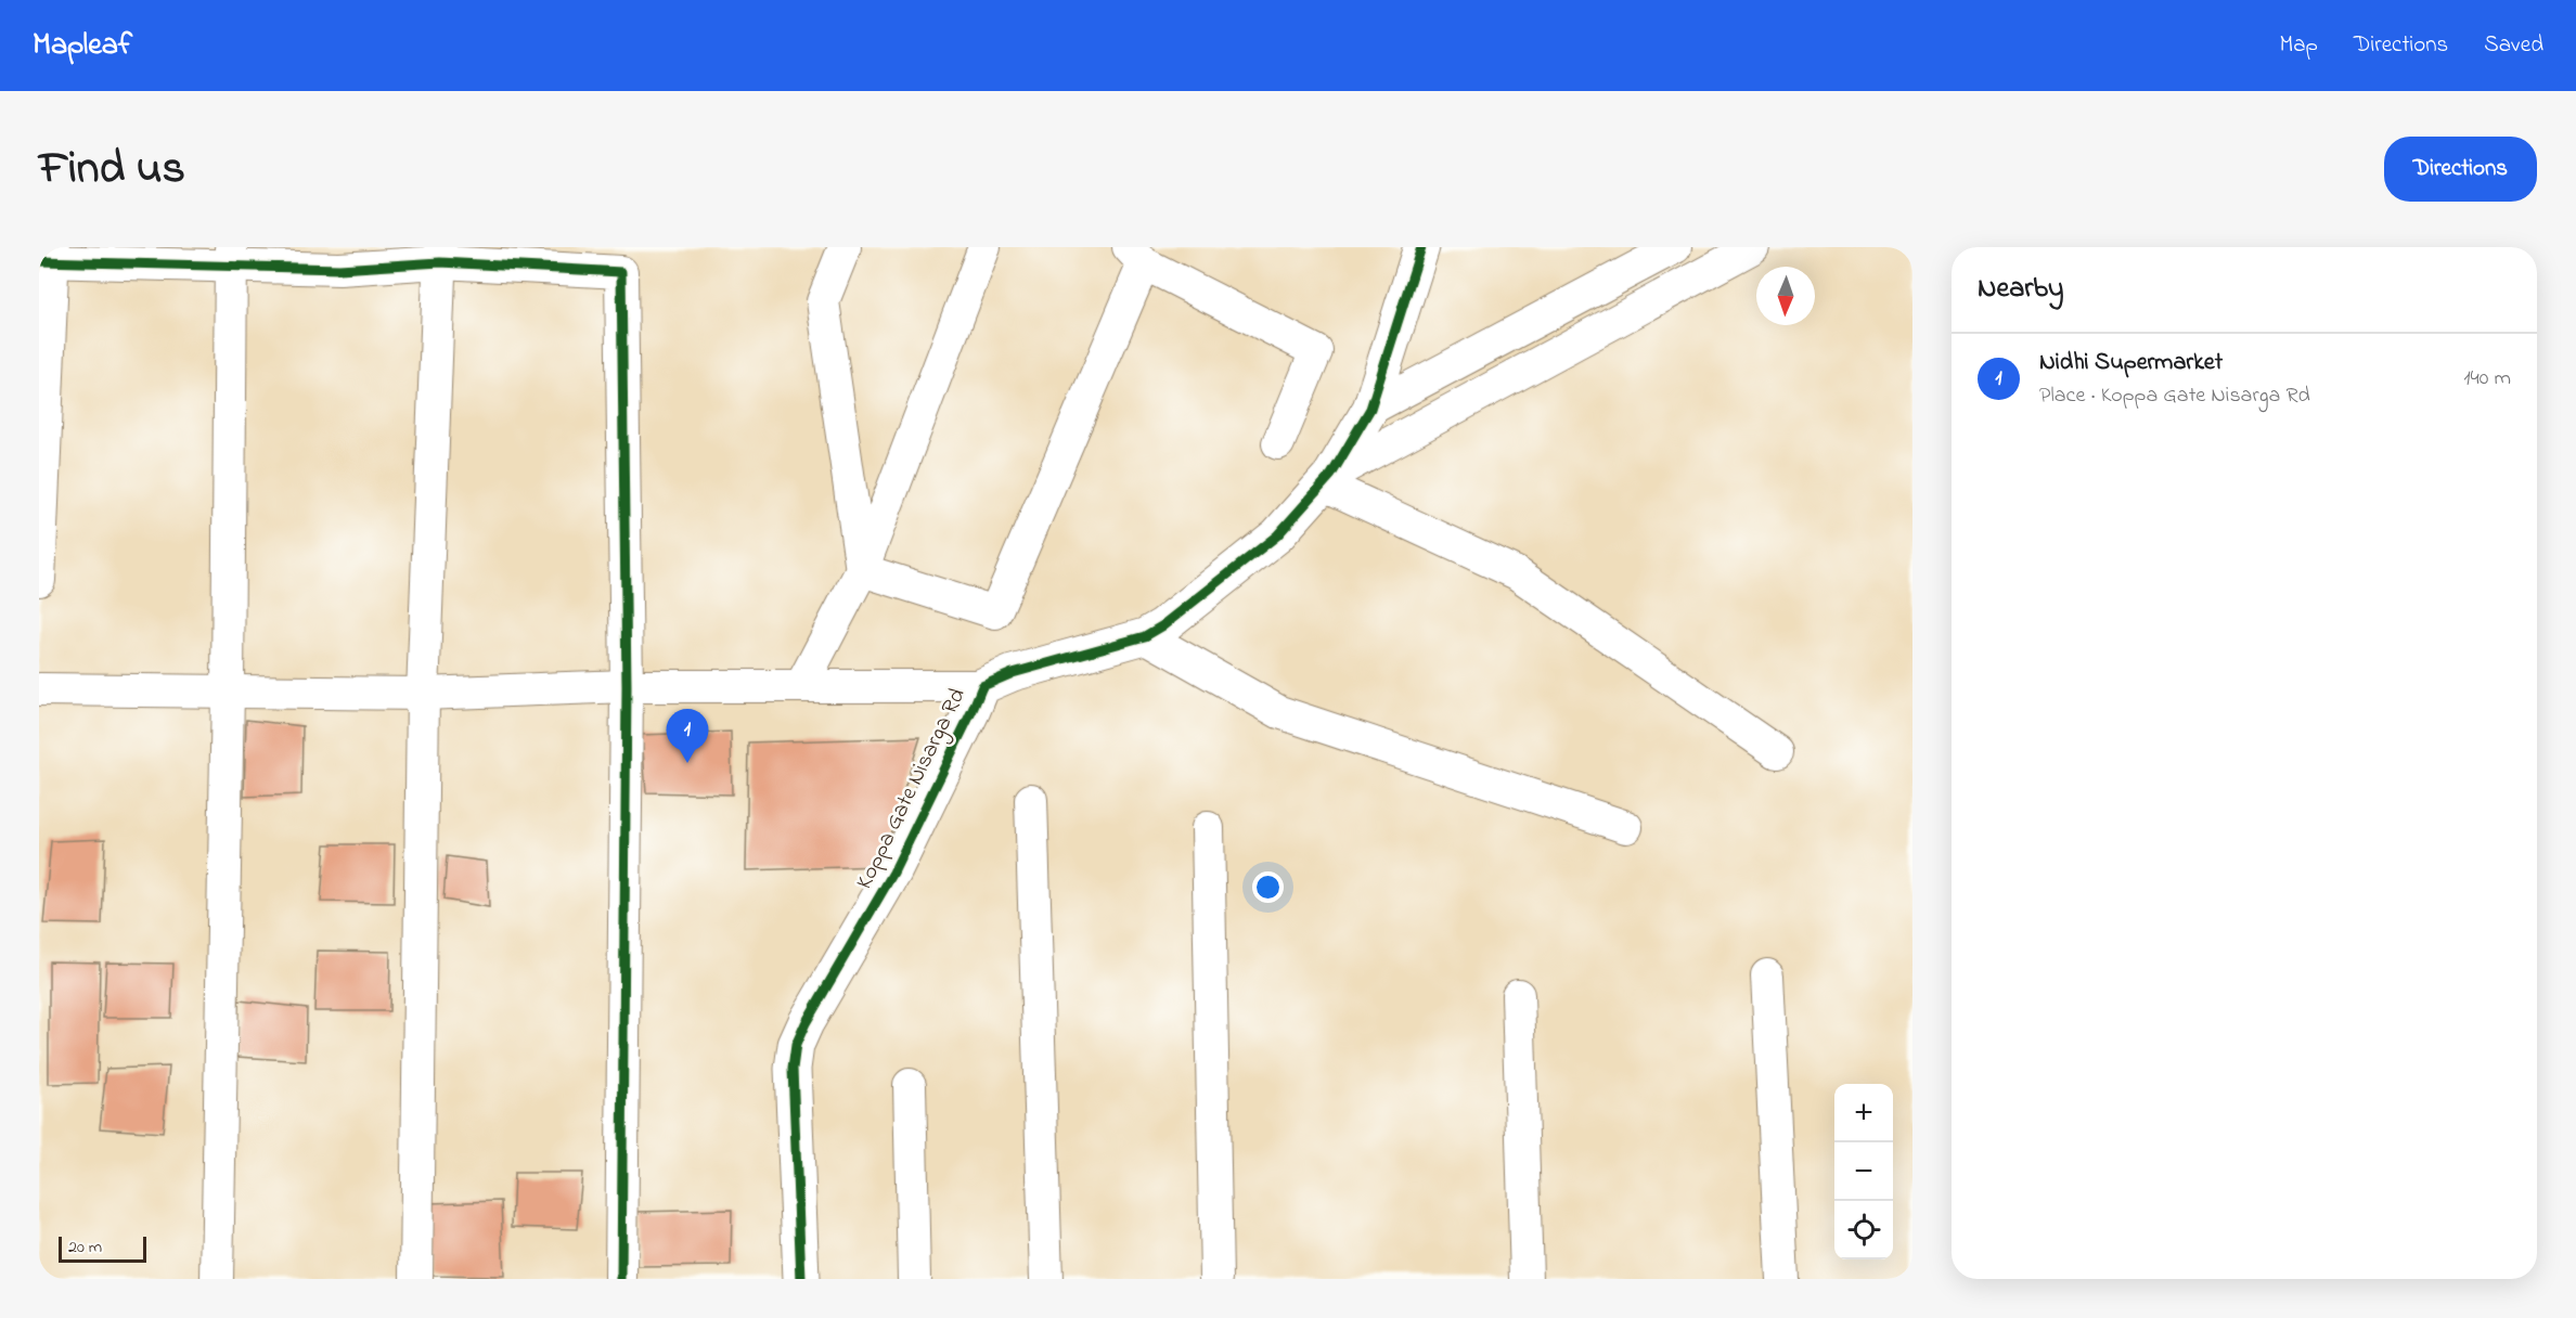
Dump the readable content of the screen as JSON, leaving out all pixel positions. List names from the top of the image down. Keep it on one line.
{"streets":{"street":["Koppa Gate Nisarga Rd"]},"scale_bar":"20 m","north":"bottom","page":{"header":"Mapleaf","nav":["Map","Directions","Saved"],"title":"Find us","buttons":"Directions","heading":"Nearby","list":[{"mark":"1","name":"Nidhi Supermarket","note":"Place · Koppa Gate Nisarga Rd","value":"140 m"}],"pins":"1","map_buttons":["+","−"],"scale":"20 m"}}
